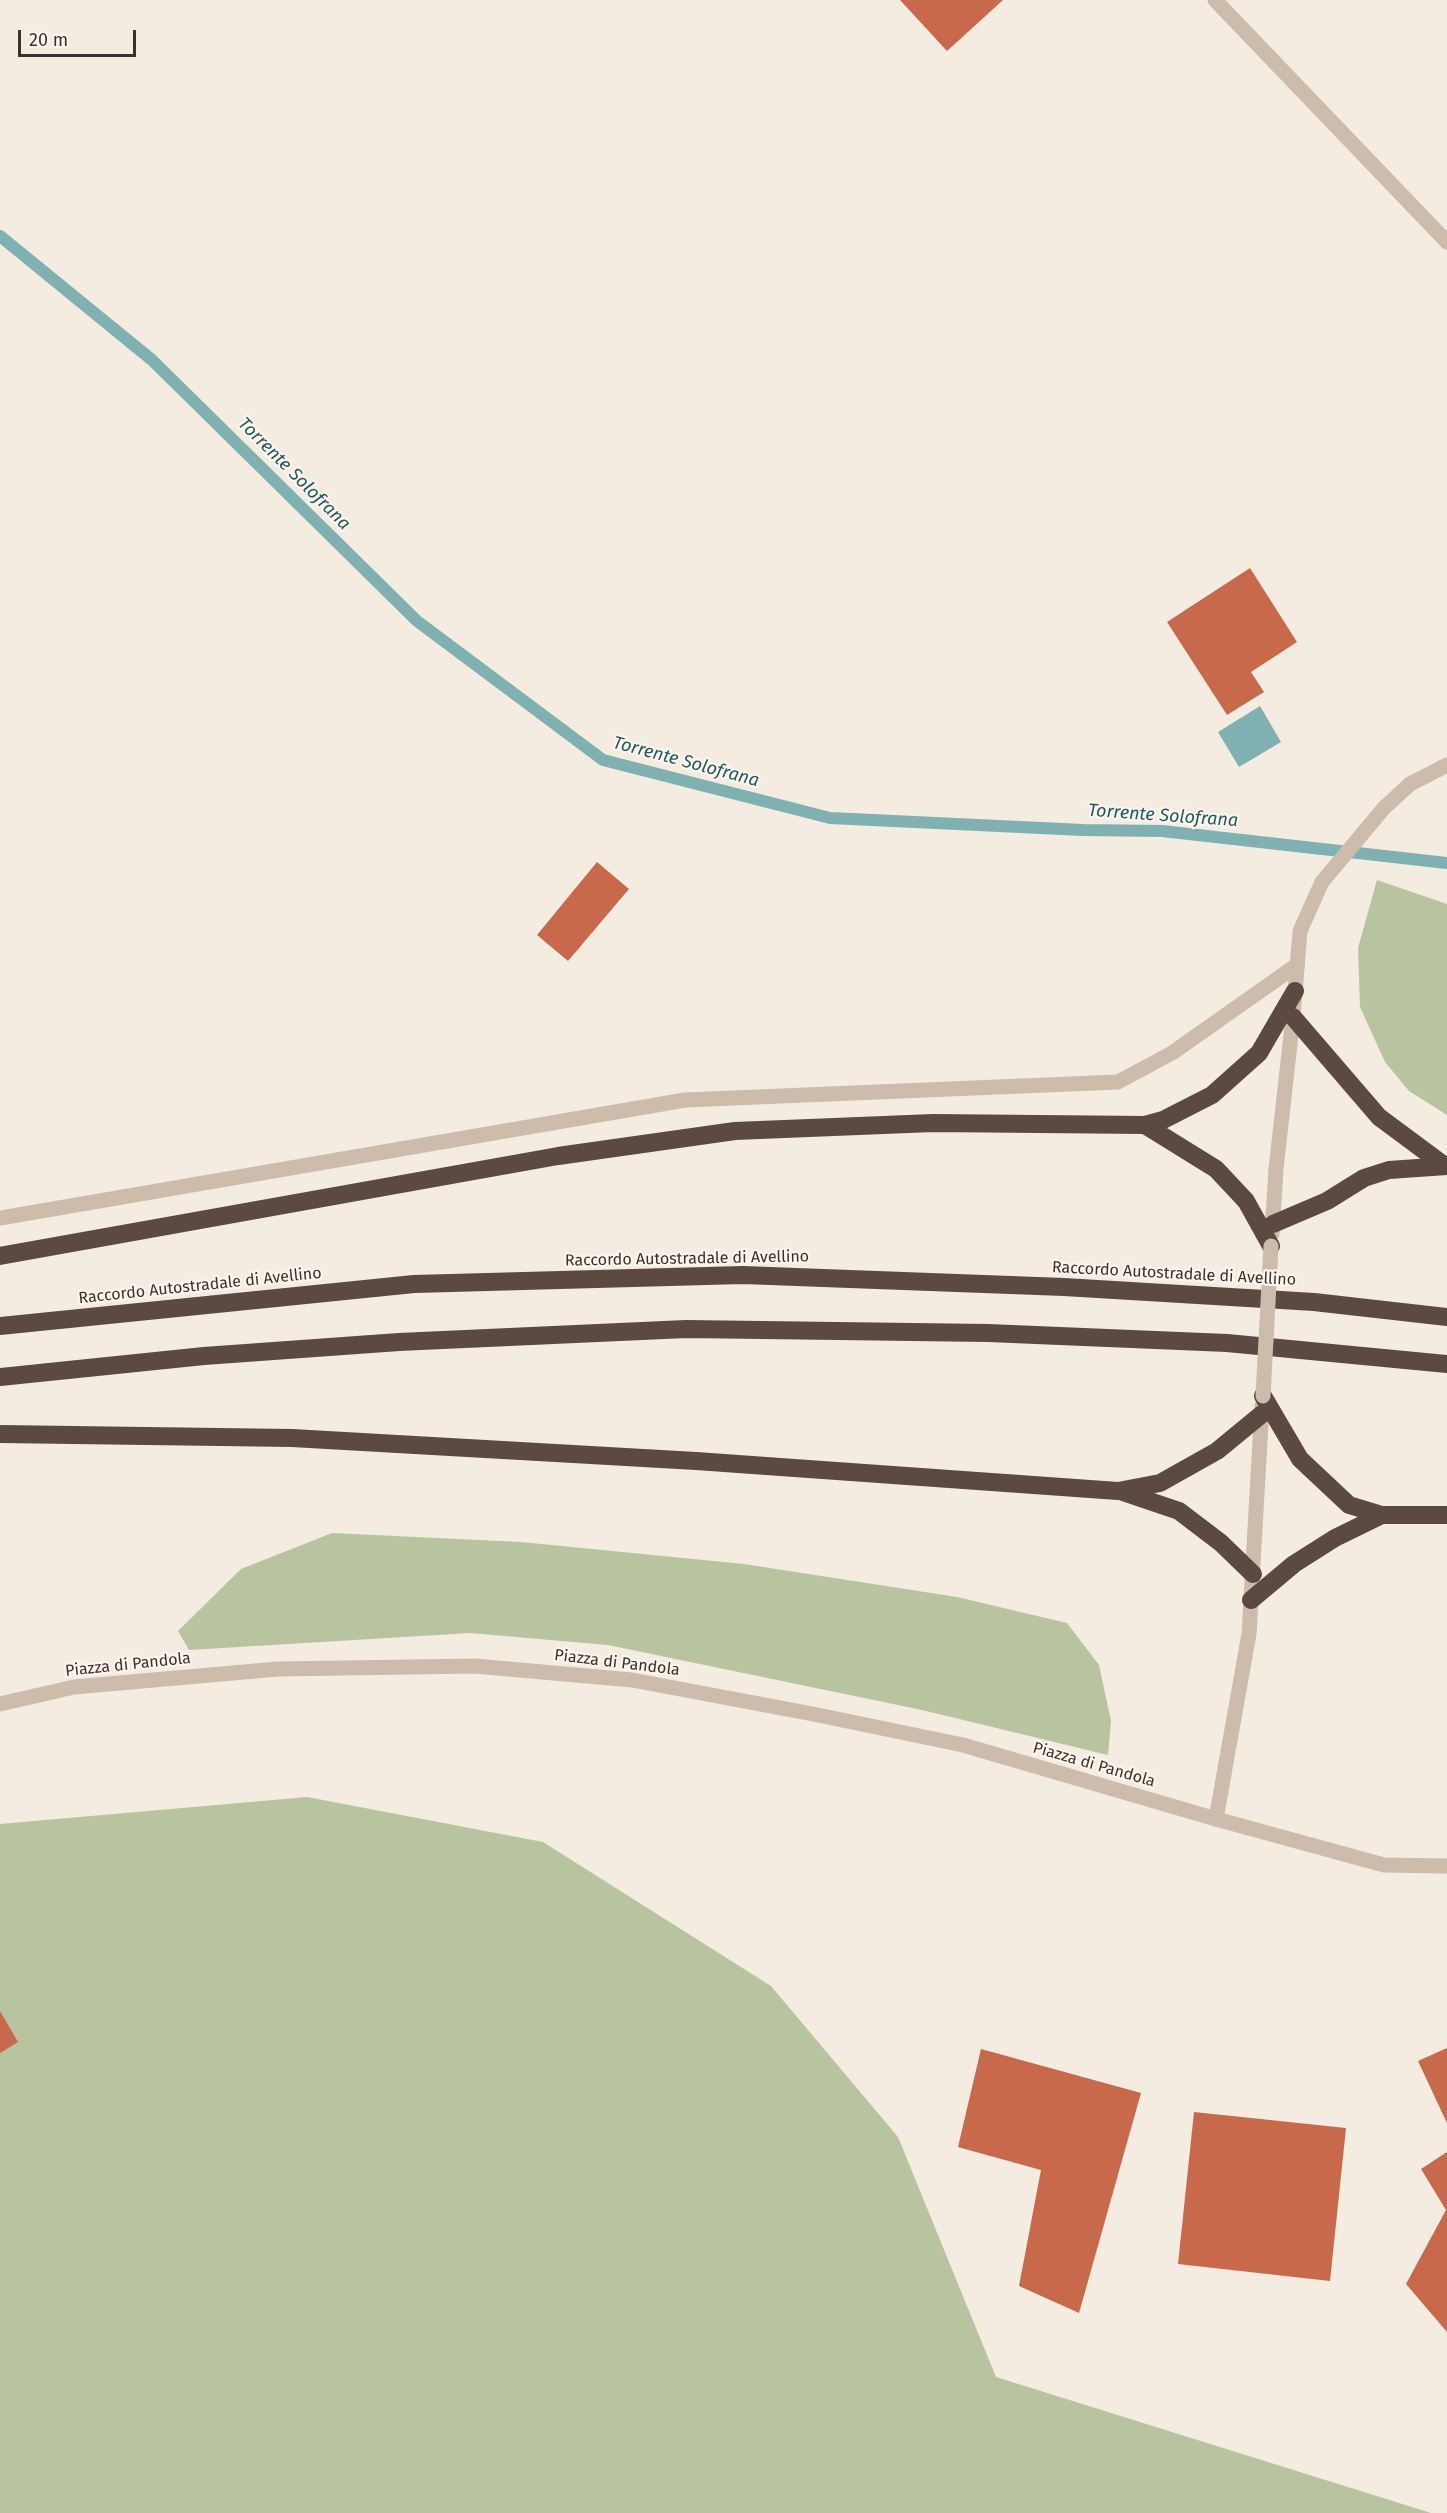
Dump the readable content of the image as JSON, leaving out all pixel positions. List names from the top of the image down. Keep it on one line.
{"streets":{"highway":["Raccordo Autostradale di Avellino"],"street":["Piazza di Pandola"]},"water":["Torrente Solofrana"],"scale_bar":"20 m"}
